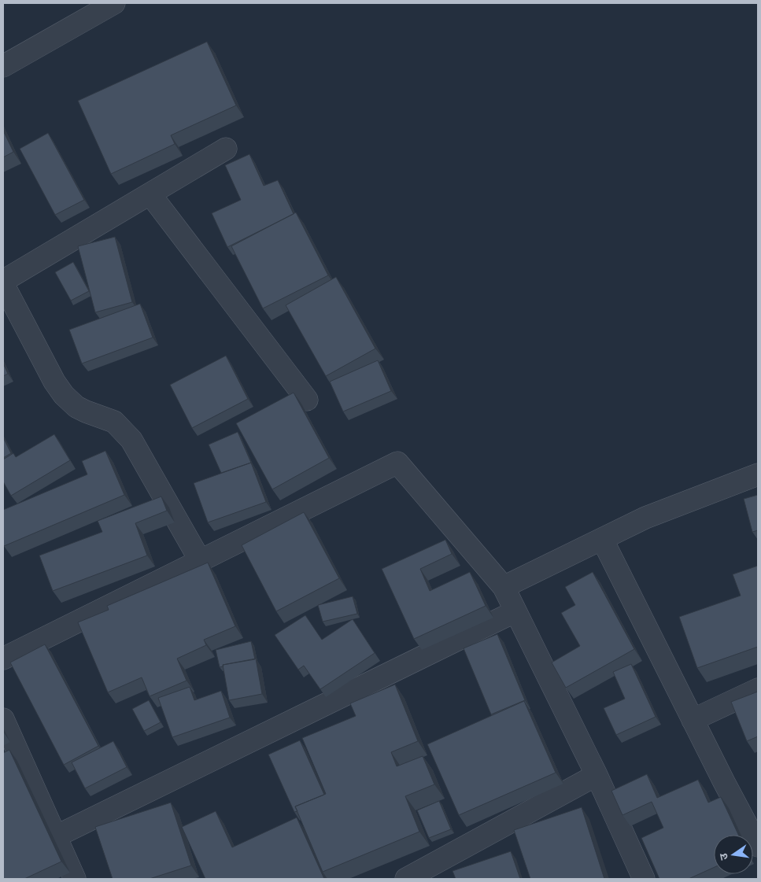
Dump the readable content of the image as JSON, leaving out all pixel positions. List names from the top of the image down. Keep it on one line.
{"north":"left"}
